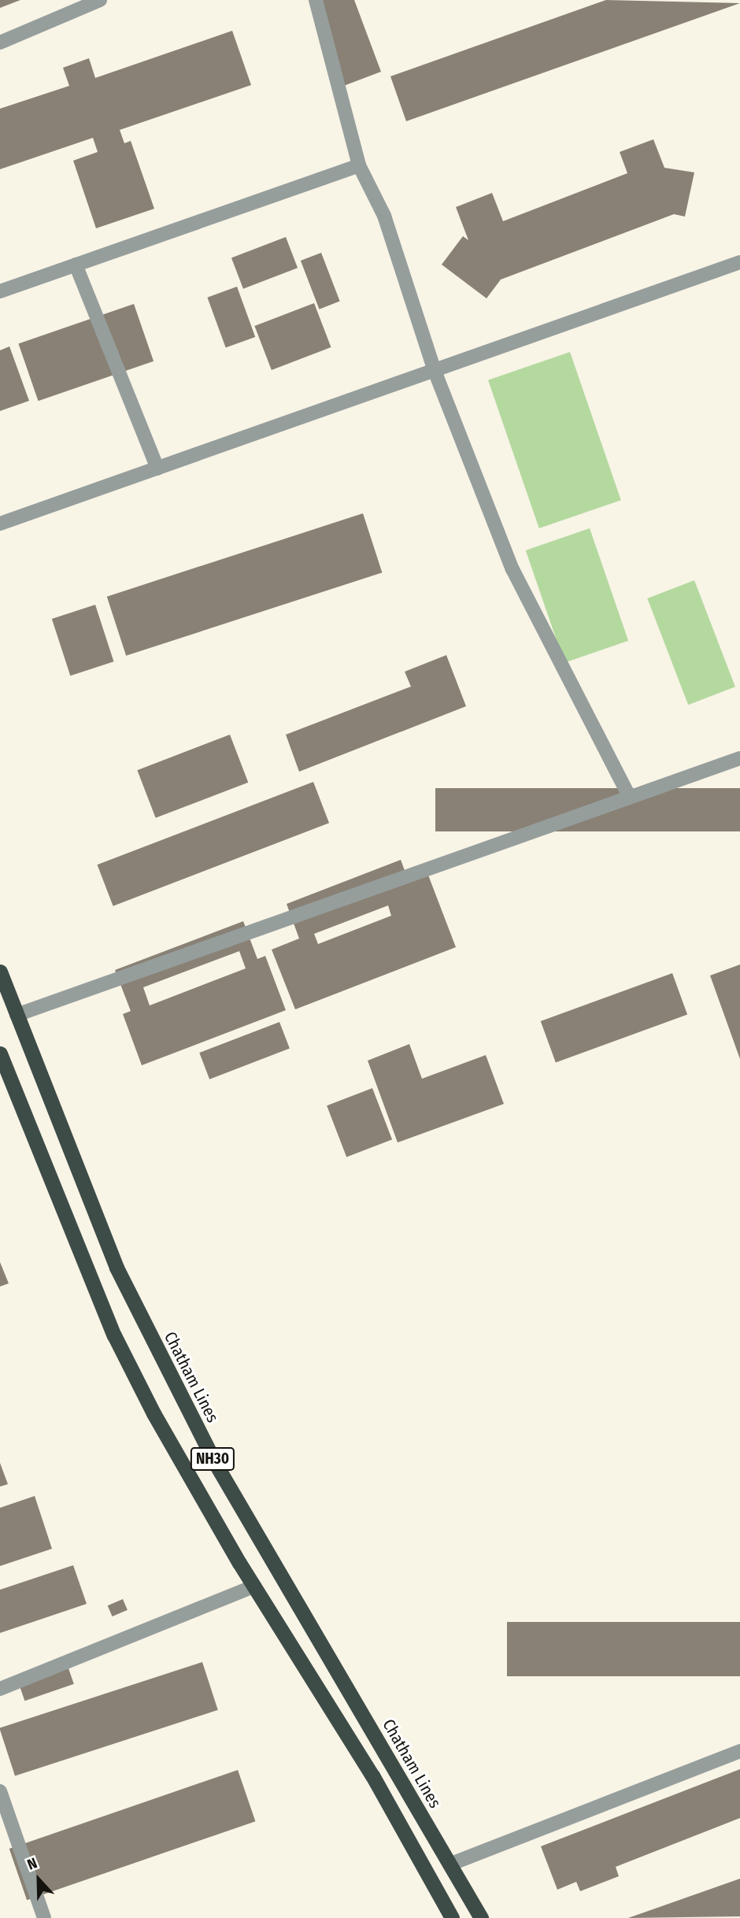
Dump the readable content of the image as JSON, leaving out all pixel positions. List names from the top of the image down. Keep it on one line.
{"streets":{"highway":["Chatham Lines","NH30"]},"north":"top"}
